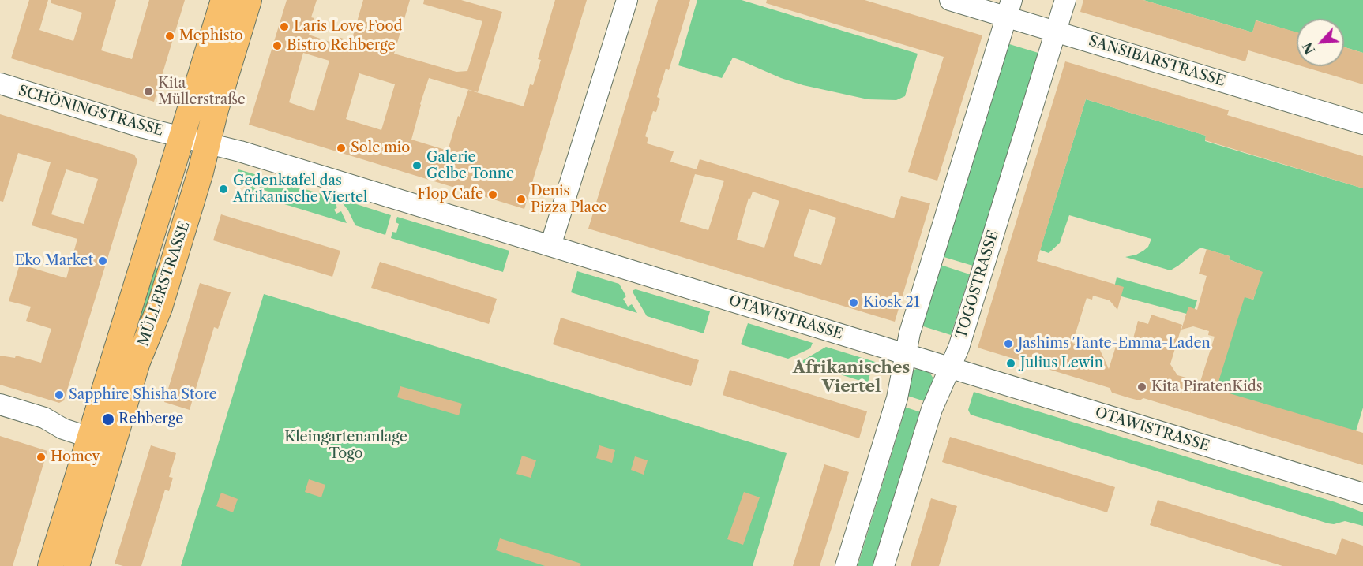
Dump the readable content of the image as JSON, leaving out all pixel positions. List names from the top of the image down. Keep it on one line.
{"streets":{"main road":["MÜLLERSTRASSE"],"street":["SANSIBARSTRASSE","SCHÖNINGSTRASSE","TOGOSTRASSE","OTAWISTRASSE"]},"crossings":[["SANSIBARSTRASSE","TOGOSTRASSE"],["SCHÖNINGSTRASSE","MÜLLERSTRASSE"],["SCHÖNINGSTRASSE","OTAWISTRASSE"],["MÜLLERSTRASSE","OTAWISTRASSE"],["TOGOSTRASSE","OTAWISTRASSE"]],"districts":["Afrikanisches Viertel"],"parks":["Kleingartenanlage Togo"],"places":["Laris Love Food","Mephisto","Bistro Rehberge","Kita Müllerstraße","Sole mio","Galerie Gelbe Tonne","Gedenktafel das Afrikanische Viertel","Flop Cafe","Denis Pizza Place","Eko Market","Kiosk 21","Jashims Tante-Emma-Laden","Julius Lewin","Kita PiratenKids","Sapphire Shisha Store","Rehberge","Homey"],"north":"bottom left"}
